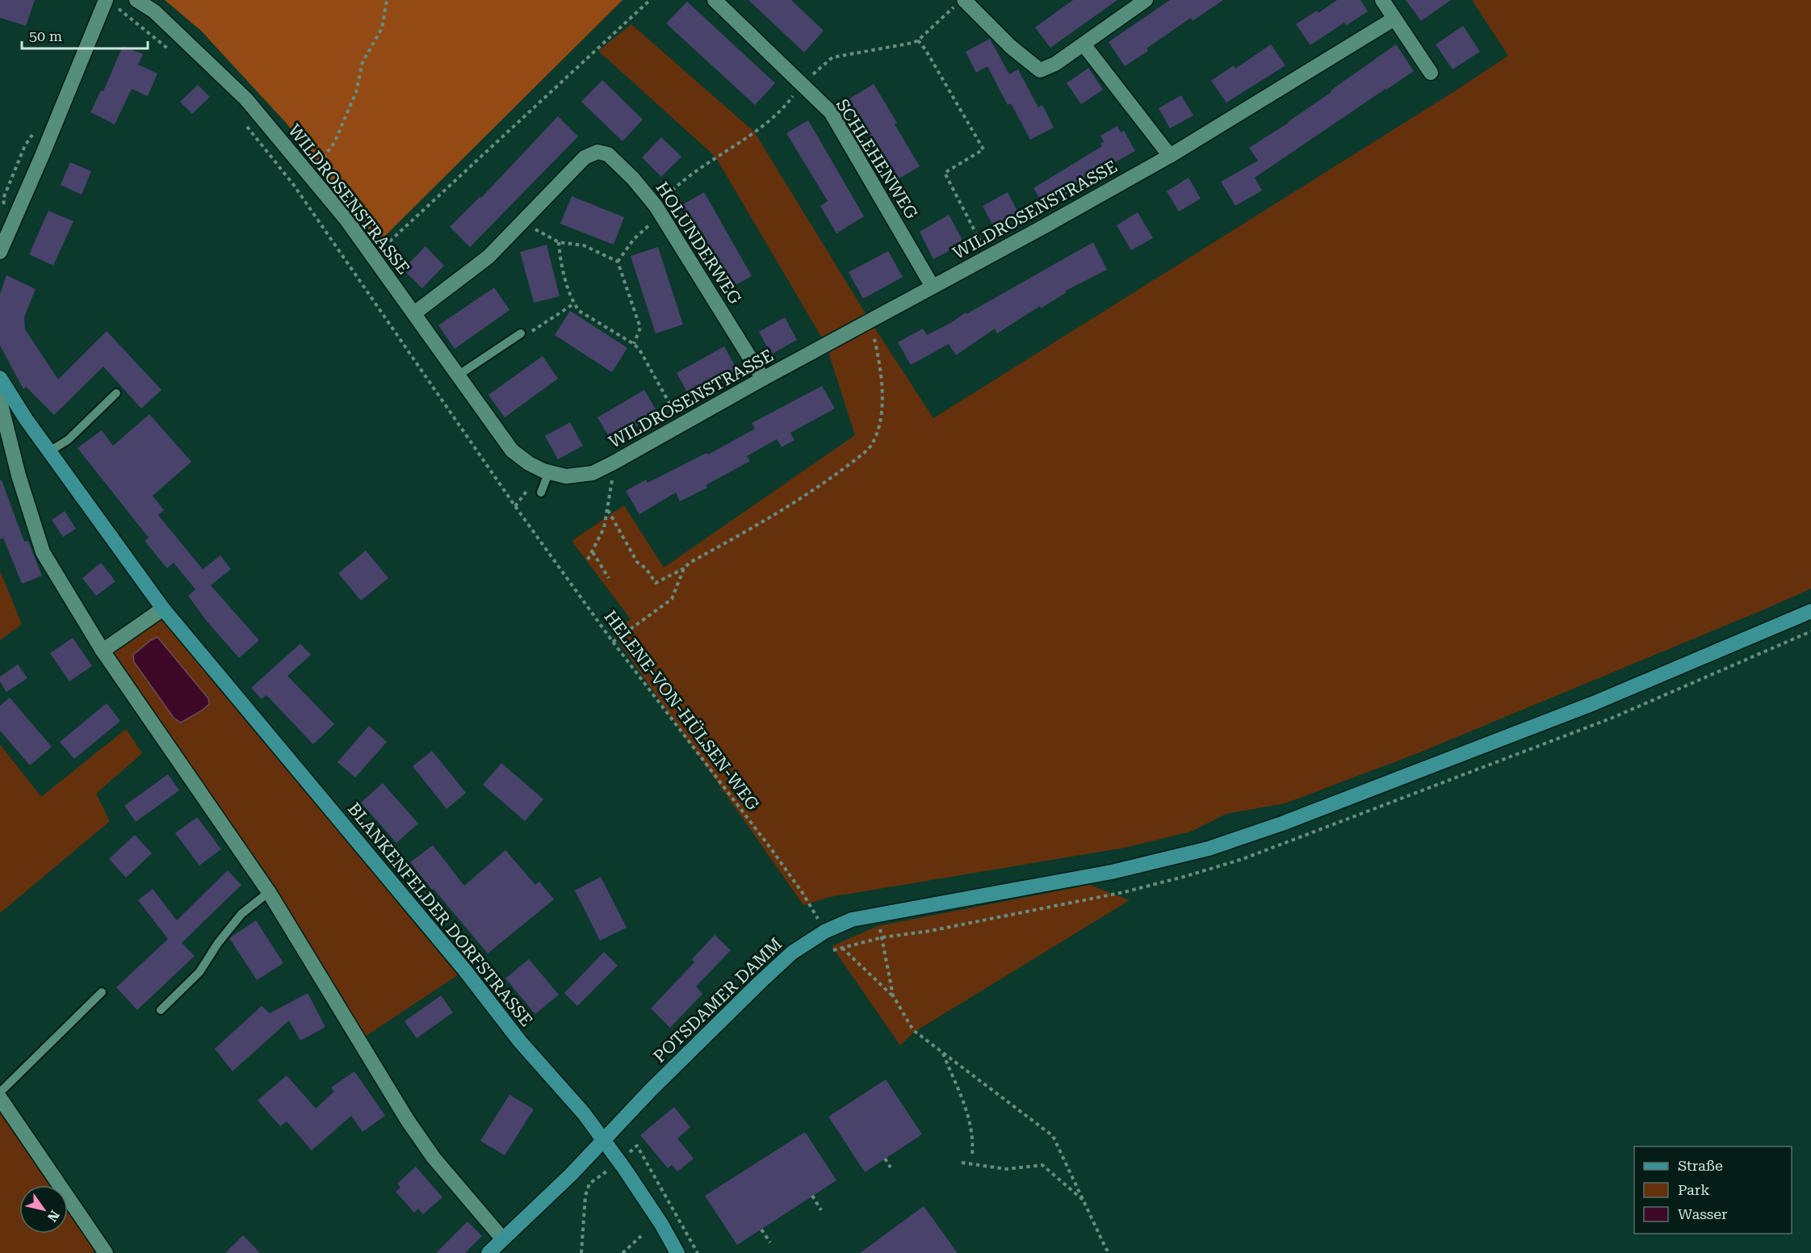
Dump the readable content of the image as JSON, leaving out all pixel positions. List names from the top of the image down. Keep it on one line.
{"streets":{"main road":["BLANKENFELDER DORFSTRASSE","POTSDAMER DAMM"],"street":["SCHLEHENWEG","WILDROSENSTRASSE","HOLUNDERWEG"],"path":["HELENE-VON-HÜLSEN-WEG"]},"crossings":[["SCHLEHENWEG","WILDROSENSTRASSE"],["WILDROSENSTRASSE","HOLUNDERWEG"],["HELENE-VON-HÜLSEN-WEG","POTSDAMER DAMM"],["BLANKENFELDER DORFSTRASSE","POTSDAMER DAMM"]],"legend":["Straße","Park","Wasser"],"scale_bar":"50 m","north":"bottom right"}
